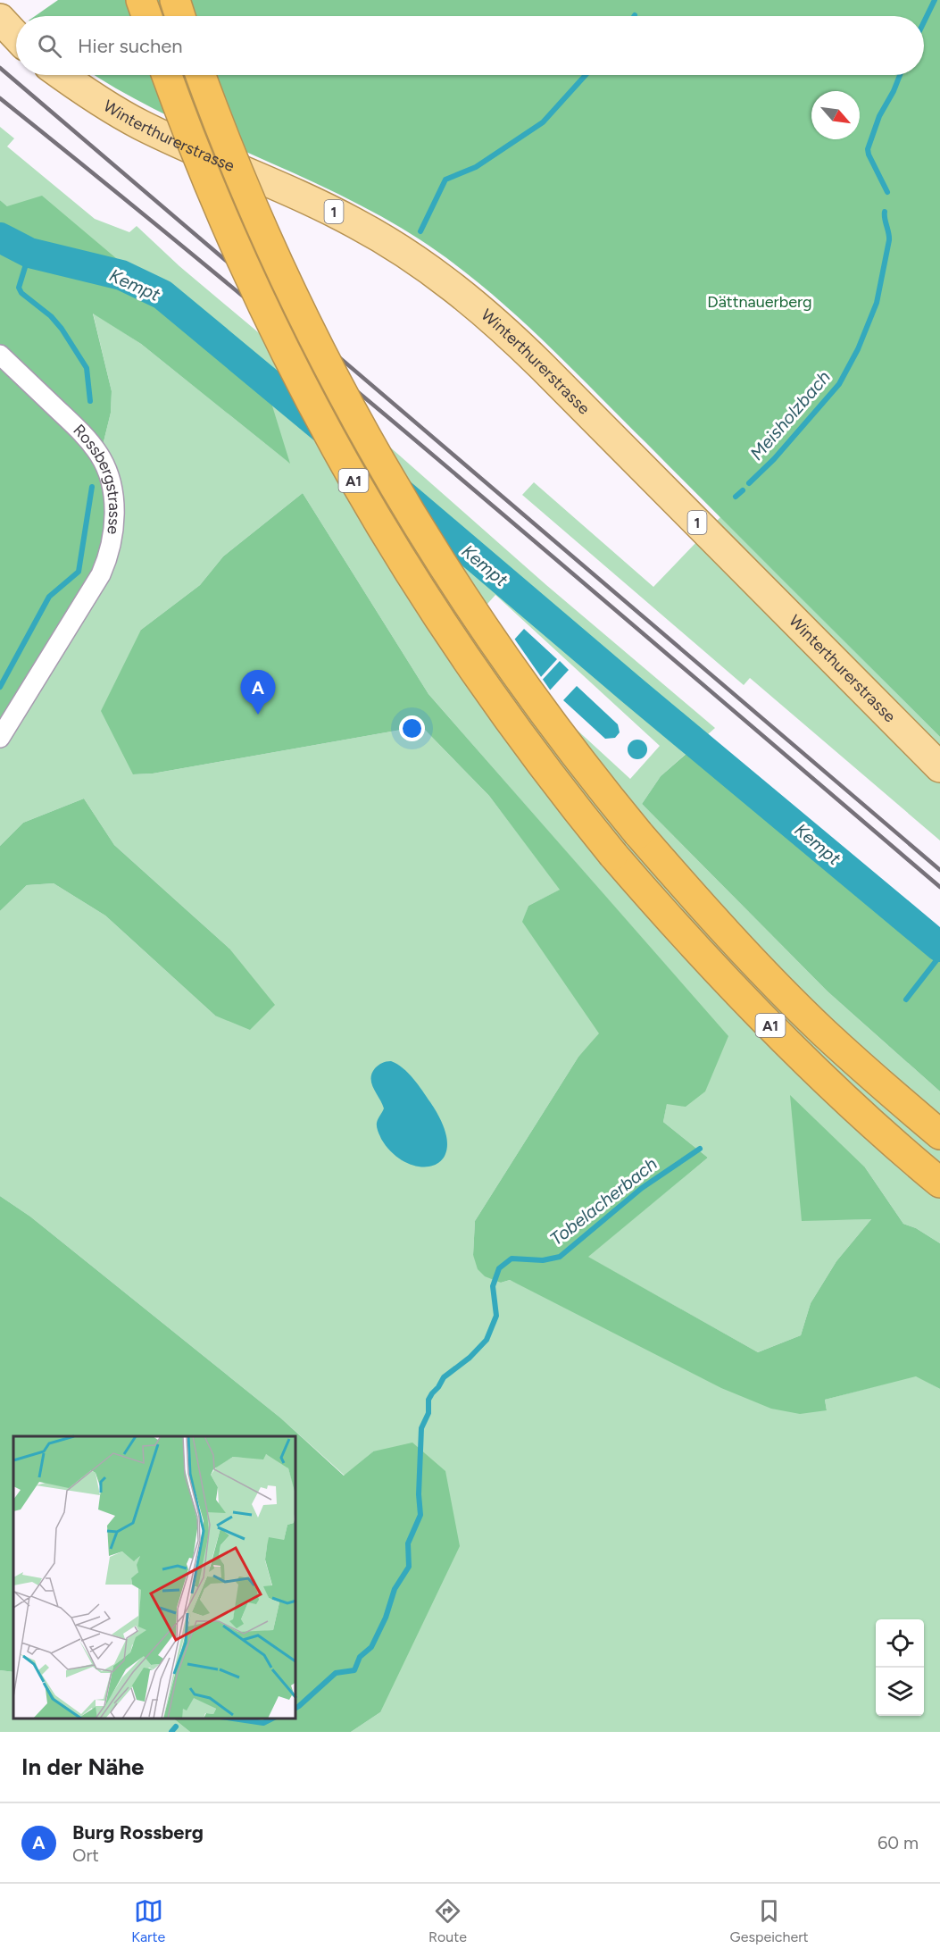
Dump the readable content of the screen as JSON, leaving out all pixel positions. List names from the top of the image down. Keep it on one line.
{"streets":{"highway":["A1"],"main road":["Winterthurerstrasse","1"],"street":["Rossbergstrasse"]},"water":["Kempt","Meisholzbach","Tobelacherbach"],"parks":["Dättnauerberg"],"north":"bottom right","page":{"search":"Hier suchen","pins":"A","heading":"In der Nähe","list":[{"mark":"A","name":"Burg Rossberg","note":"Ort","value":"60 m"}],"nav":["Karte","Route","Gespeichert"]}}
